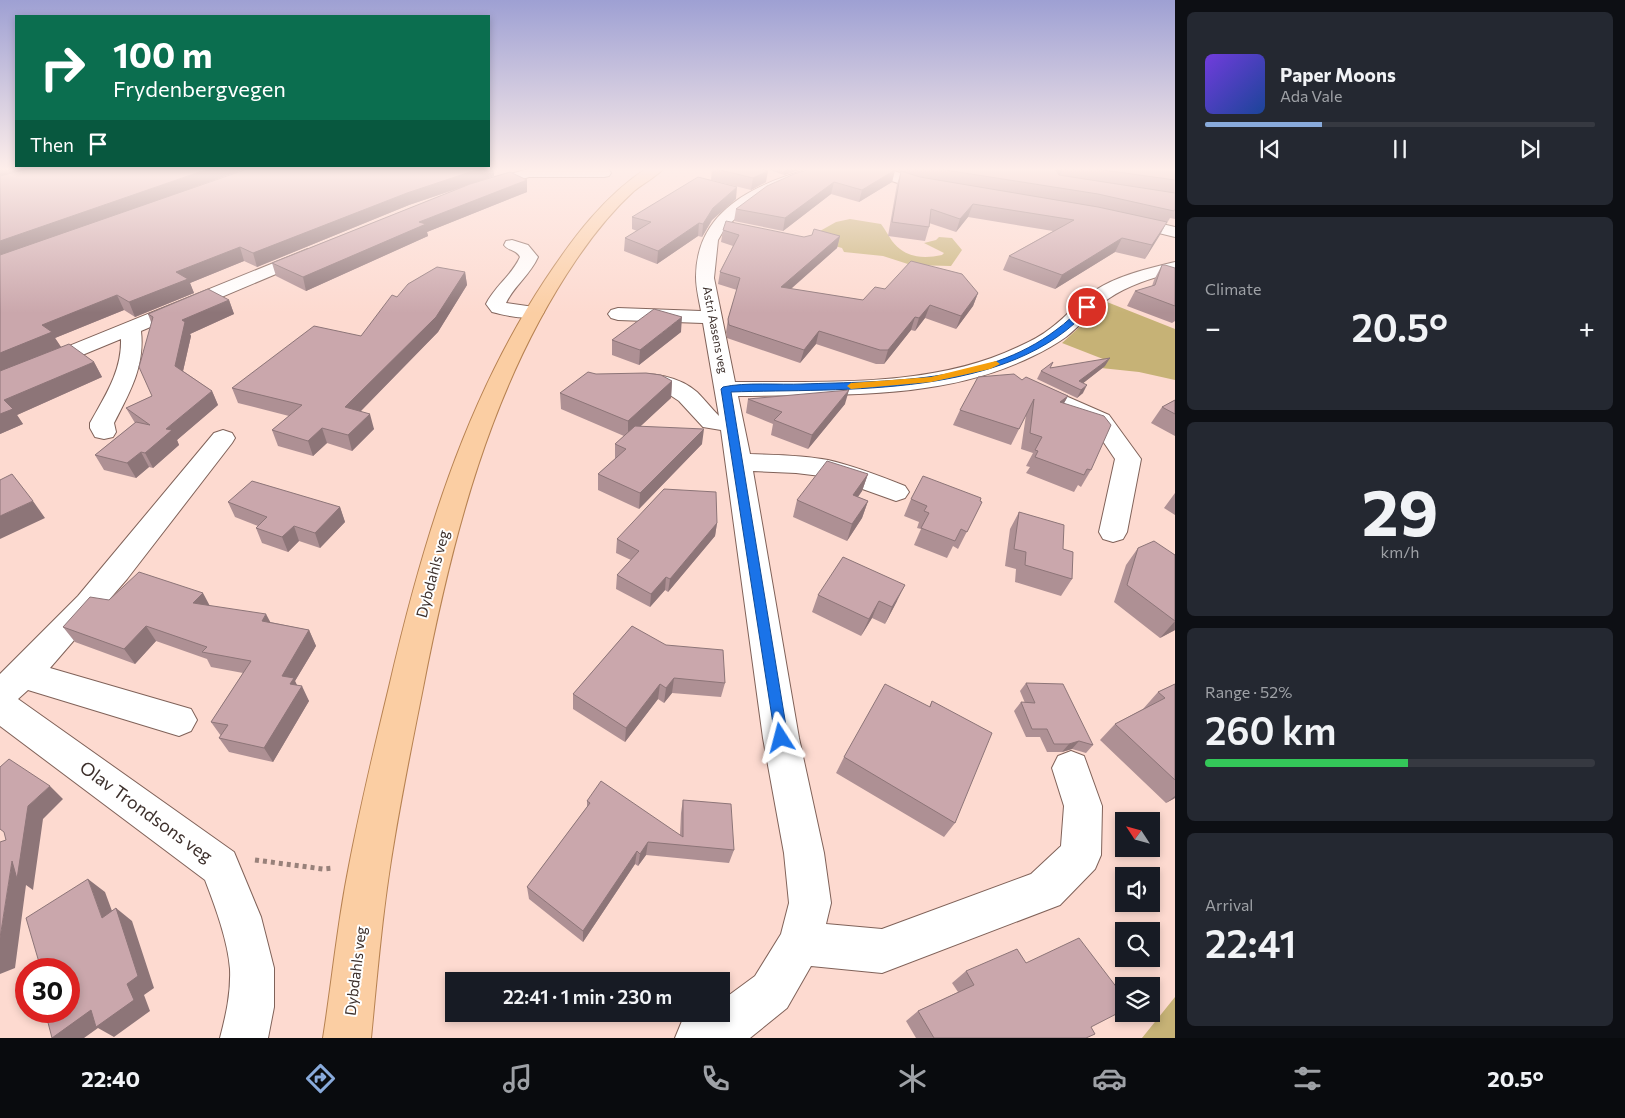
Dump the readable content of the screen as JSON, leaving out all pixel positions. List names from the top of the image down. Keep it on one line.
{"streets":{"main road":["Dybdahls veg"],"street":["Astri Aasens veg","Olav Trondsons veg"]},"north":"top left","page":{"turn":["100 m","Frydenbergvegen"],"song":["Paper Moons","Ada Vale"],"then":"Then","tile":["Climate",["29","km/h"],["Range · 52%","260 km"],["Arrival","22:41"]],"heat":["−","20.5°","+"],"limit":"30","trip":"22:41 · 1 min · 230 m","tabs":["22:40","20.5°"]}}
